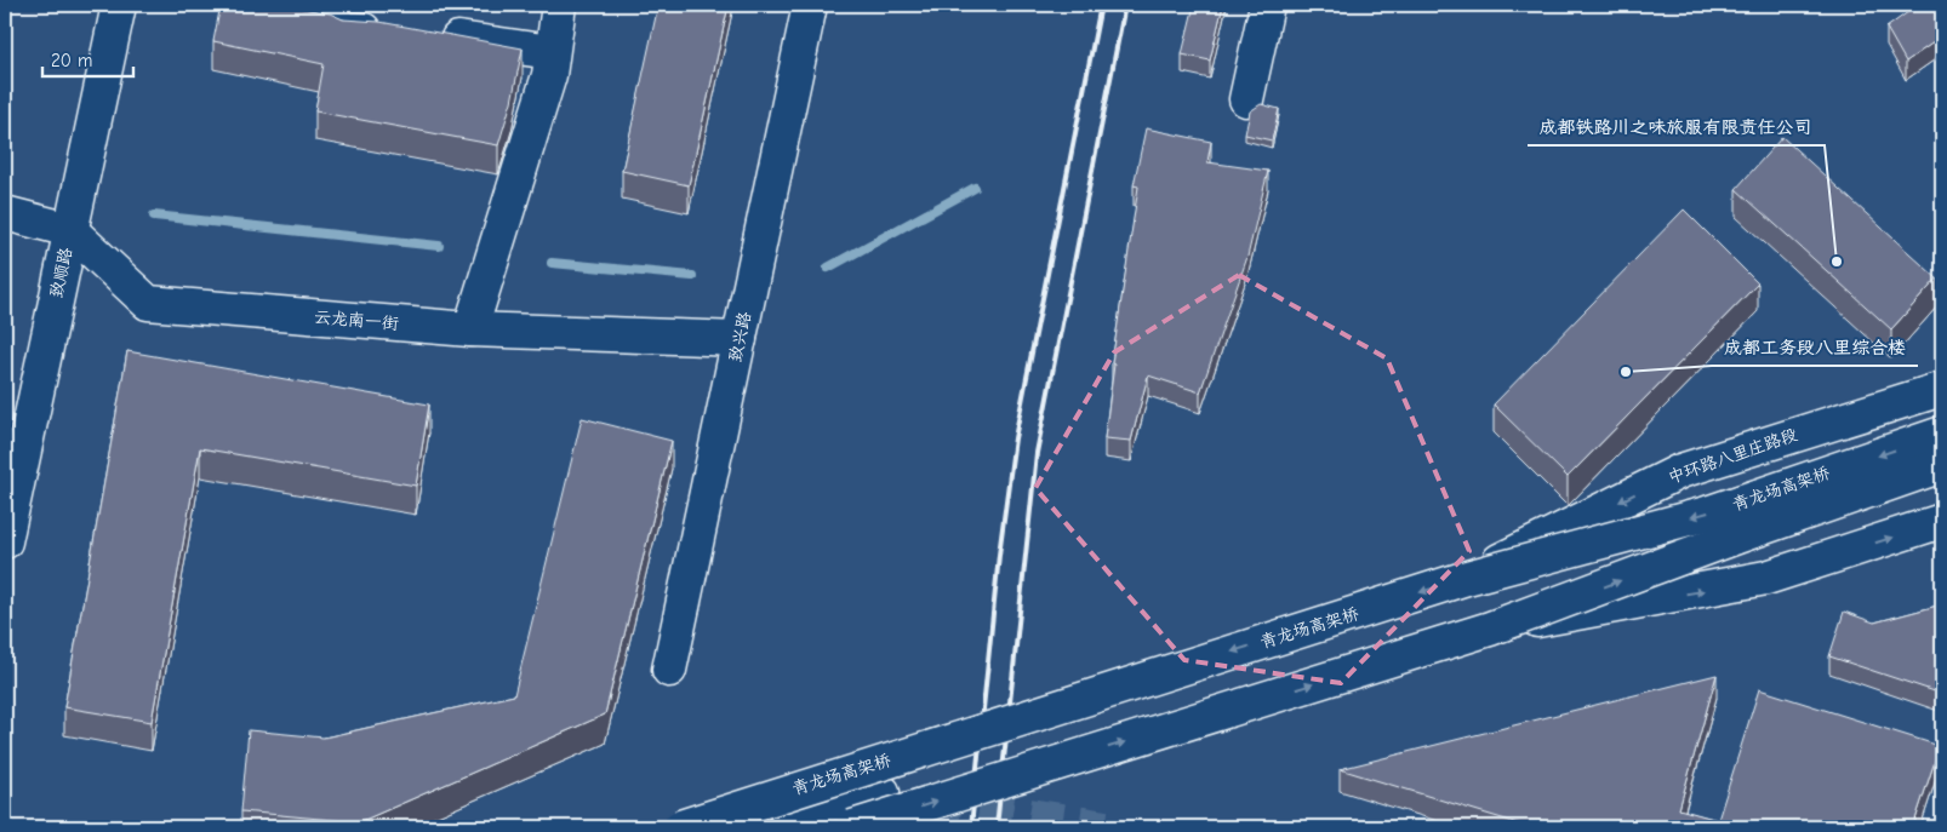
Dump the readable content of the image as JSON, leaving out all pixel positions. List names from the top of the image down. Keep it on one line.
{"streets":{"main road":["致顺路","云龙南一街","致兴路","中环路八里庄路段","青龙场高架桥"]},"crossings":[["致顺路","云龙南一街"],["云龙南一街","致兴路"],["中环路八里庄路段","青龙场高架桥"]],"places":["成都铁路川之味旅服有限责任公司","成都工务段八里综合楼"],"scale_bar":"20 m"}
